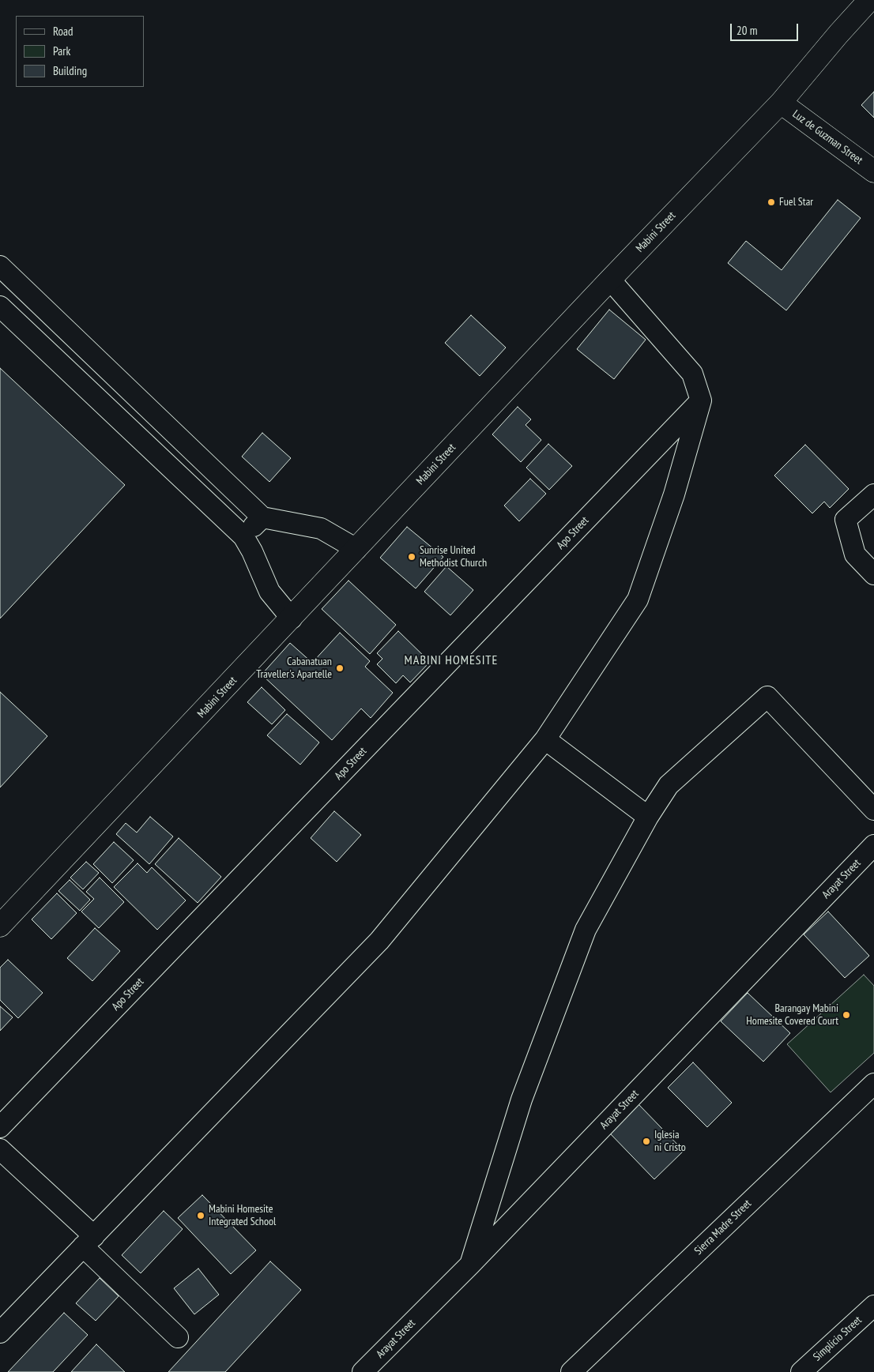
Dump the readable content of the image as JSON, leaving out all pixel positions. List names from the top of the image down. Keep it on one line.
{"streets":{"main road":["Luz de Guzman Street","Mabini Street"],"street":["Apo Street","Arayat Street","Sierra Madre Street","Simplicio Street"]},"crossings":[["Luz de Guzman Street","Mabini Street"]],"districts":["MABINI HOMESITE"],"places":["Fuel Star","Sunrise United Methodist Church","Cabanatuan Traveller's Apartelle","Barangay Mabini Homesite Covered Court","Iglesia ni Cristo","Mabini Homesite Integrated School"],"legend":["Road","Park","Building"],"scale_bar":"20 m"}
